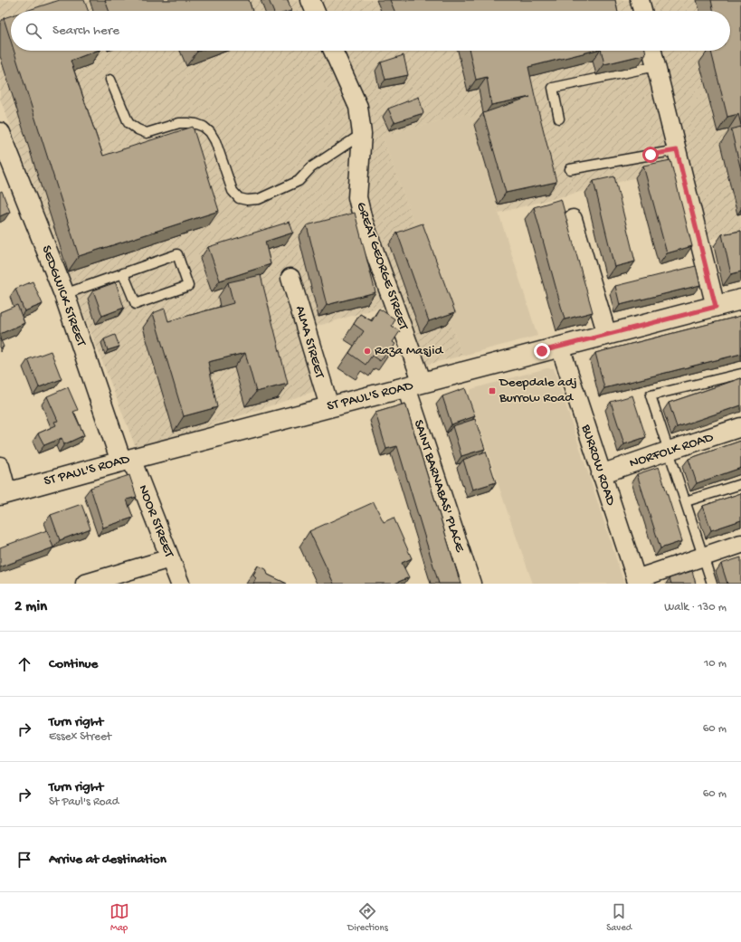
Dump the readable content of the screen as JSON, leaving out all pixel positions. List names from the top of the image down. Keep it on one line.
{"streets":{"street":["GREAT GEORGE STREET","SEDGWICK STREET","ALMA STREET","ST PAUL'S ROAD","NORFOLK ROAD","BURROW ROAD","SAINT BARNABAS' PLACE","NOOR STREET"]},"crossings":[["GREAT GEORGE STREET","ST PAUL'S ROAD"],["GREAT GEORGE STREET","SAINT BARNABAS' PLACE"],["SEDGWICK STREET","ST PAUL'S ROAD"],["SEDGWICK STREET","NOOR STREET"],["ALMA STREET","ST PAUL'S ROAD"],["ST PAUL'S ROAD","BURROW ROAD"],["ST PAUL'S ROAD","SAINT BARNABAS' PLACE"],["ST PAUL'S ROAD","NOOR STREET"],["NORFOLK ROAD","BURROW ROAD"]],"places":{"other":["Raza Masjid"],"transit":["Deepdale adj Burrow Road"]},"page":{"search":"Search here","heading":["2 min","Walk · 130 m"],"list":[["Continue","10 m"],["Turn right","Essex Street","60 m"],["Turn right","St Paul's Road","60 m"],"Arrive at destination"],"nav":["Map","Directions","Saved"]}}
